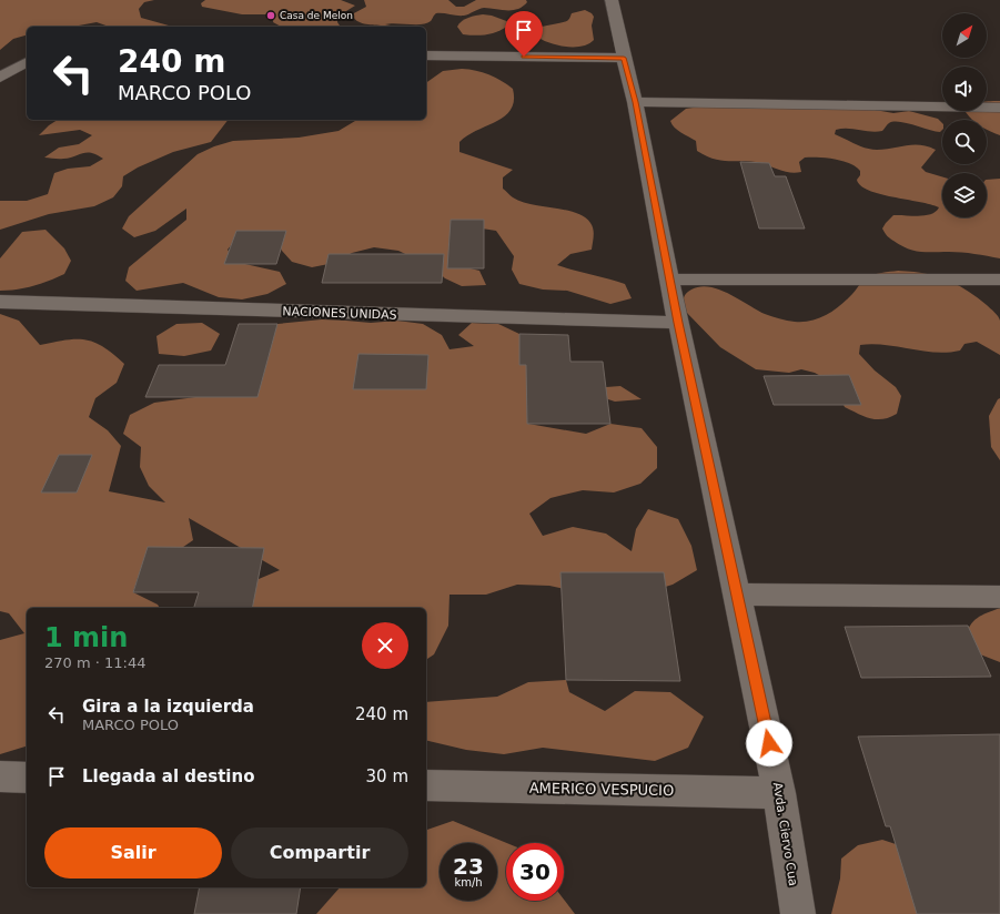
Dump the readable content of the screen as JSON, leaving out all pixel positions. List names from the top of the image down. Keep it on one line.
{"streets":{"street":["NACIONES UNIDAS","AMERICO VESPUCIO","Avda. Ciervo Cua"]},"crossings":[["NACIONES UNIDAS","Avda. Ciervo Cua"],["AMERICO VESPUCIO","Avda. Ciervo Cua"]],"places":["Casa de Melon"],"north":"top right","page":{"turn":["240 m","MARCO POLO"],"heading":["1 min","270 m · 11:44"],"list":[{"name":"Gira a la izquierda","note":"MARCO POLO","value":"240 m"},{"name":"Llegada al destino","value":"30 m"}],"buttons":["Salir","Compartir"],"speed":"23 km/h","limit":"30"}}
